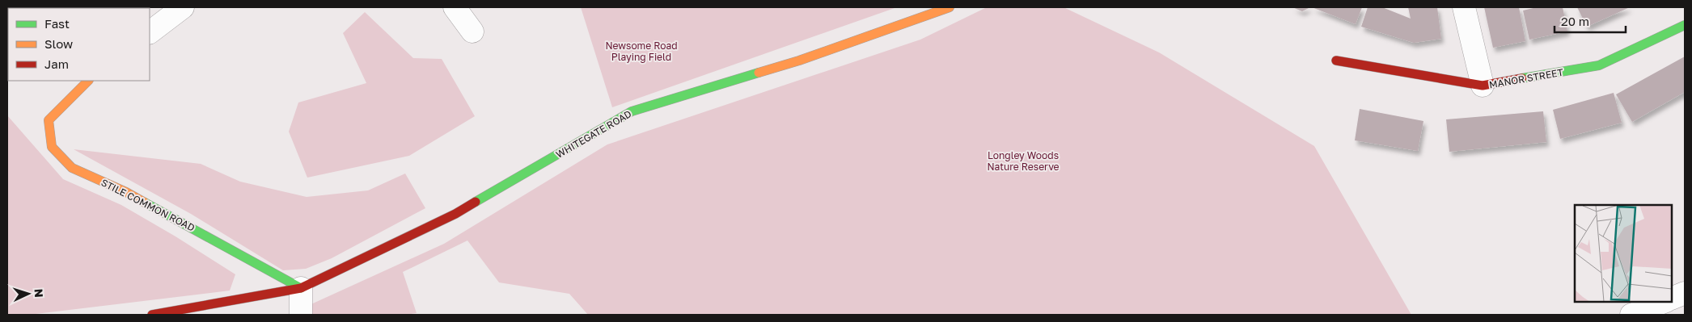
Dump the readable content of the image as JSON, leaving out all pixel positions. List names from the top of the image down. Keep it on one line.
{"streets":{"street":["MANOR STREET","WHITEGATE ROAD","STILE COMMON ROAD"]},"crossings":[["WHITEGATE ROAD","STILE COMMON ROAD"]],"parks":["Newsome Road Playing Field","Longley Woods Nature Reserve"],"legend":["Fast","Slow","Jam"],"scale_bar":"20 m","north":"right"}
